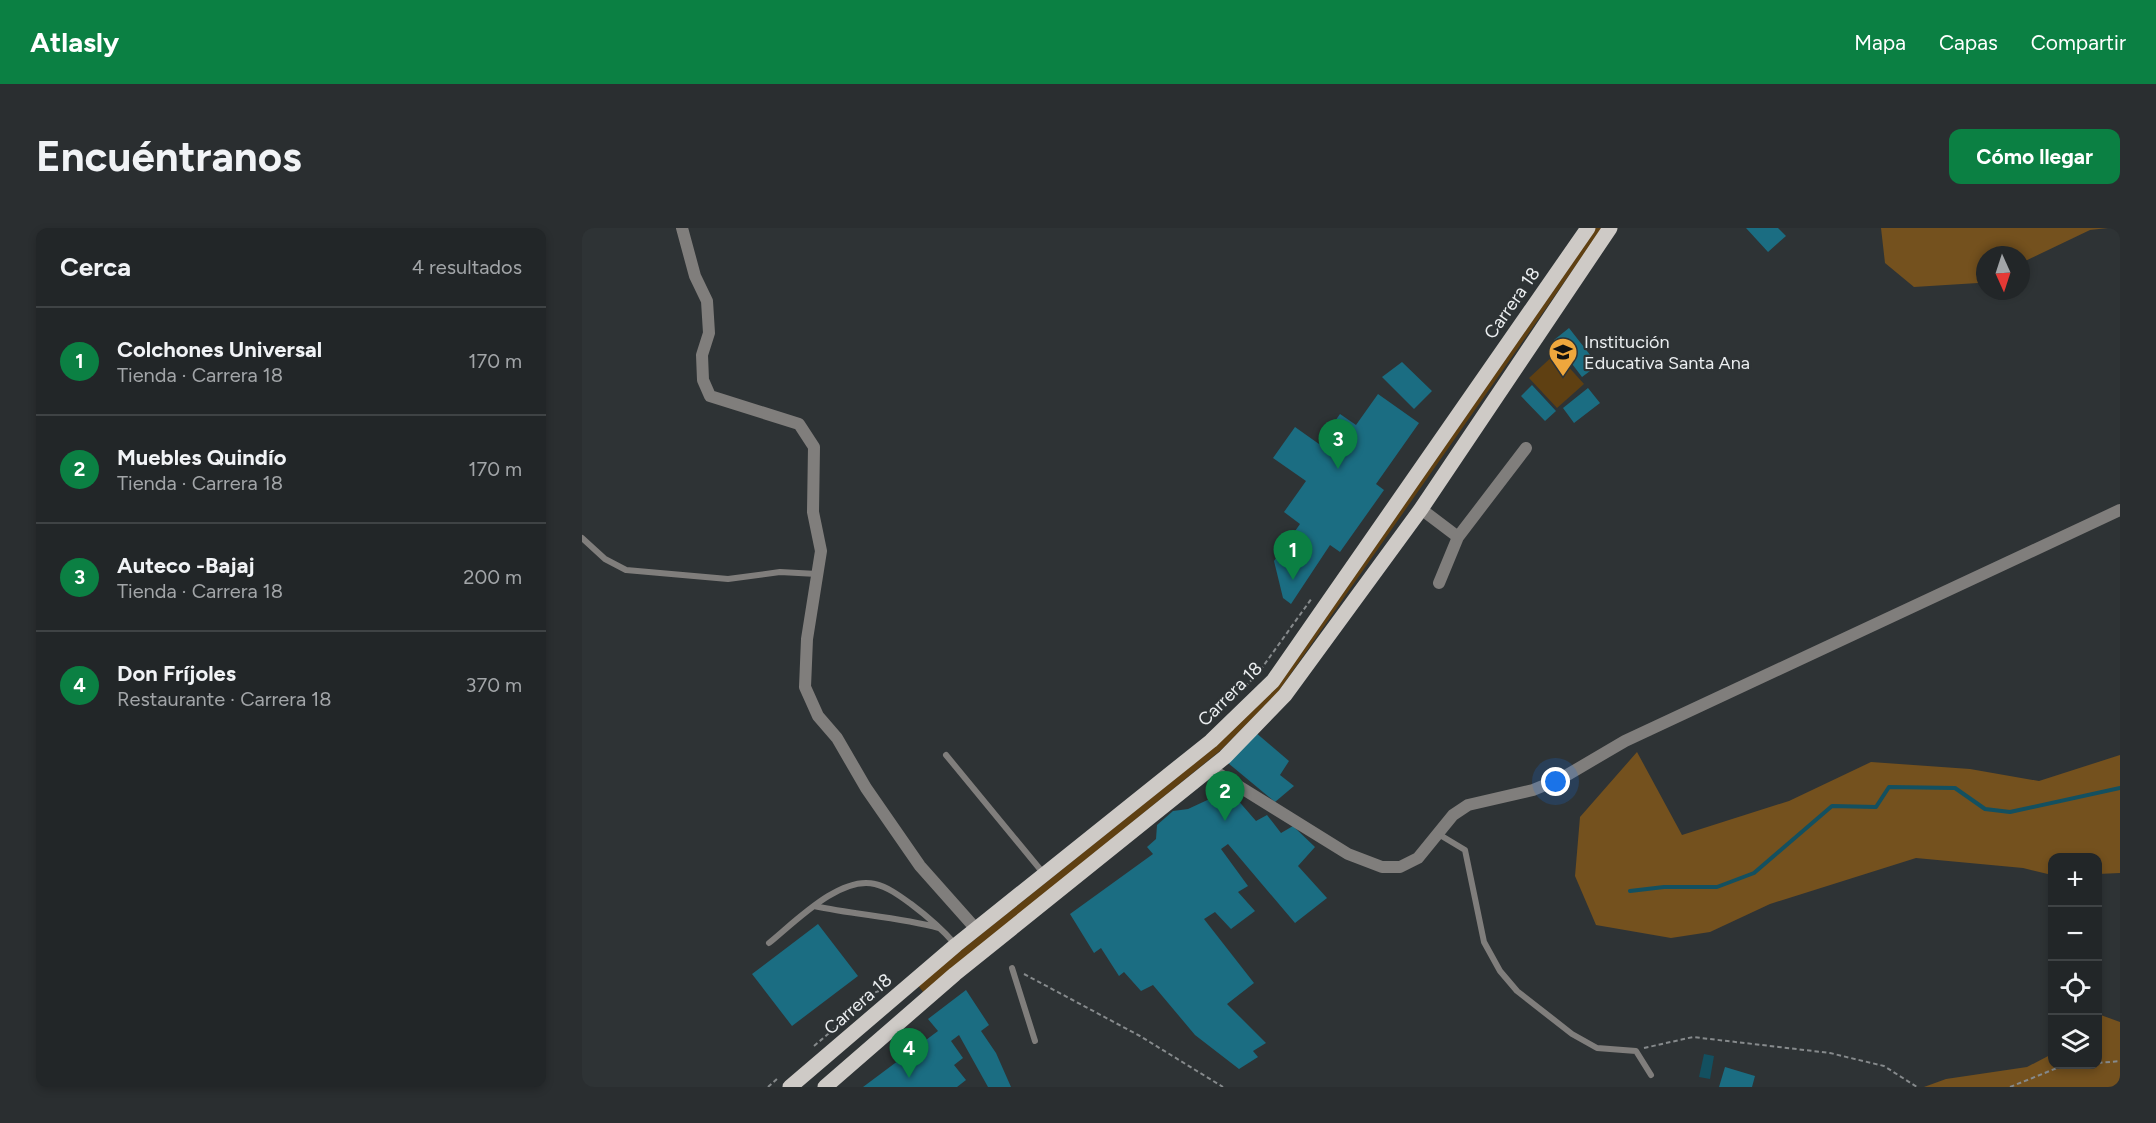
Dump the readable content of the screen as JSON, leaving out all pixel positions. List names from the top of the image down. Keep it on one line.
{"streets":{"main road":["Carrera 18"]},"places":{"school or university":["Institución Educativa Santa Ana"]},"north":"bottom","page":{"header":"Atlasly","nav":["Mapa","Capas","Compartir"],"buttons":"Cómo llegar","title":"Encuéntranos","heading":["Cerca","4 resultados"],"list":[{"mark":"1","name":"Colchones Universal","note":"Tienda · Carrera 18","value":"170 m"},{"mark":"2","name":"Muebles Quindío","note":"Tienda · Carrera 18","value":"170 m"},{"mark":"3","name":"Auteco -Bajaj","note":"Tienda · Carrera 18","value":"200 m"},{"mark":"4","name":"Don Fríjoles","note":"Restaurante · Carrera 18","value":"370 m"}],"pins":["3","1","2","4"],"map_buttons":["+","−"]}}
